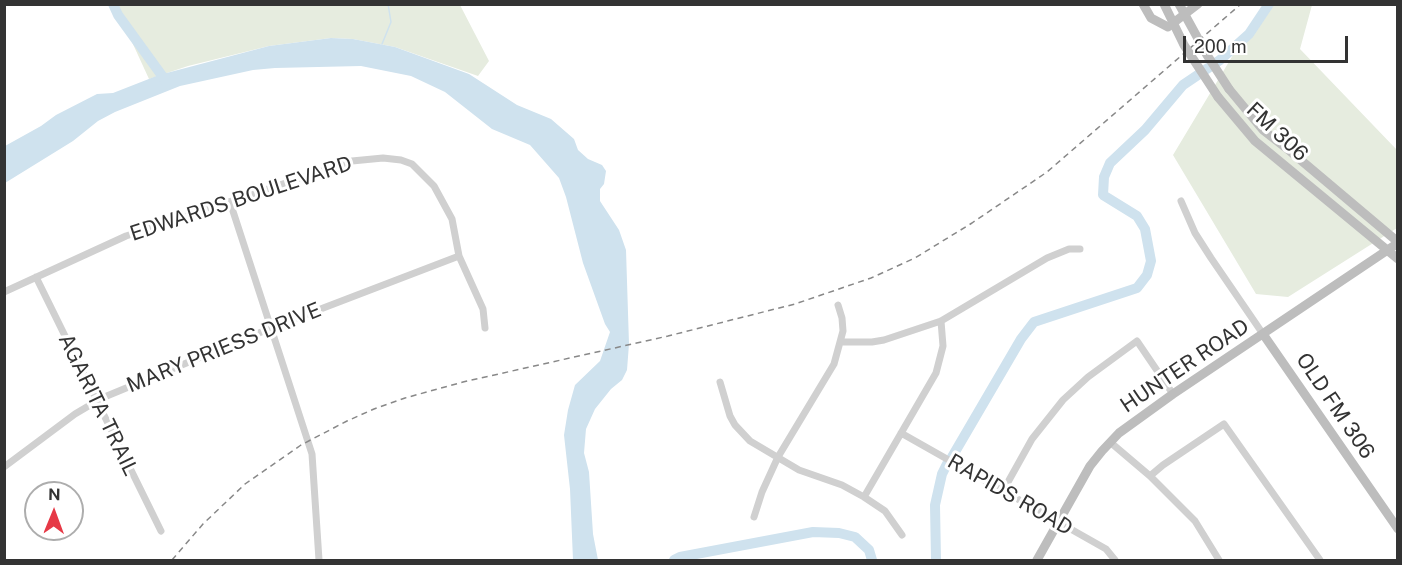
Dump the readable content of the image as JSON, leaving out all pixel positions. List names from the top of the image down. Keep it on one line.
{"streets":{"main road":["FM 306","HUNTER ROAD","OLD FM 306"],"street":["EDWARDS BOULEVARD","MARY PRIESS DRIVE","AGARITA TRAIL","RAPIDS ROAD"]},"crossings":[["FM 306","HUNTER ROAD"],["EDWARDS BOULEVARD","MARY PRIESS DRIVE"],["EDWARDS BOULEVARD","AGARITA TRAIL"],["MARY PRIESS DRIVE","AGARITA TRAIL"],["HUNTER ROAD","OLD FM 306"],["HUNTER ROAD","RAPIDS ROAD"]],"scale_bar":"200 m","north":"top"}
